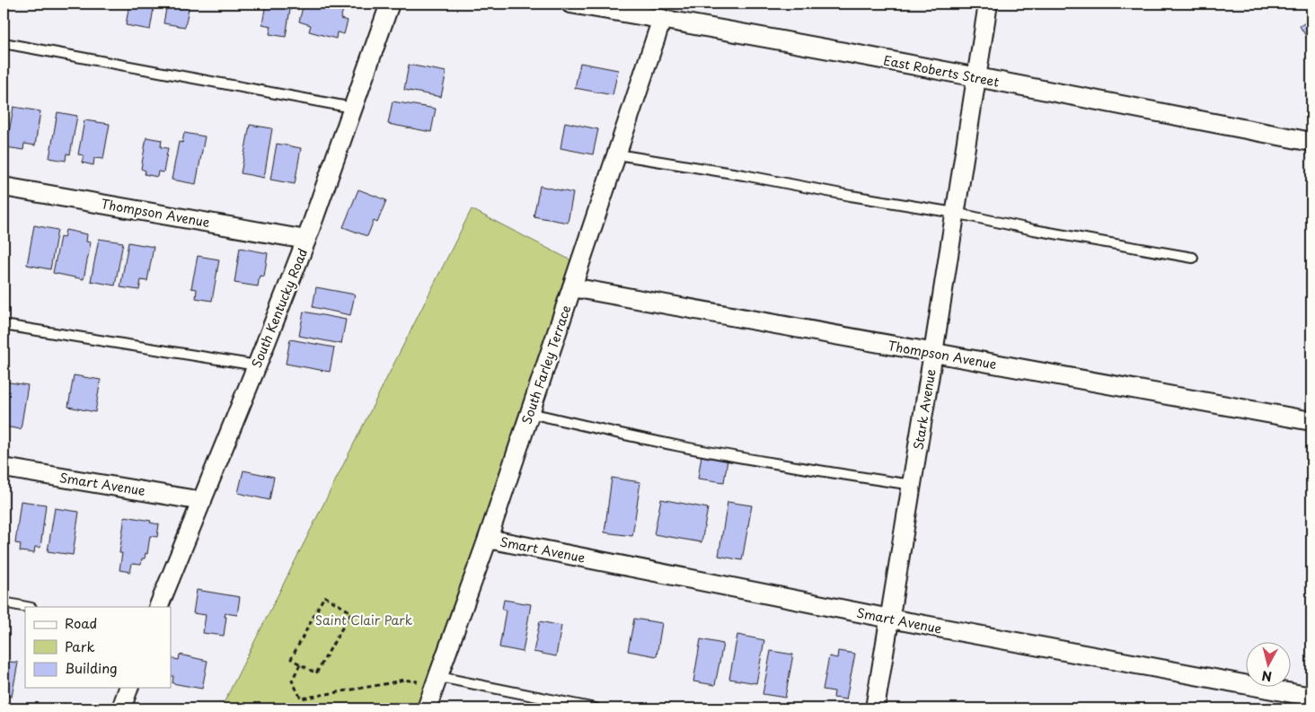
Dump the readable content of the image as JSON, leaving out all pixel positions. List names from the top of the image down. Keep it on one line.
{"streets":{"street":["East Roberts Street","Thompson Avenue","South Kentucky Road","South Farley Terrace","Stark Avenue","Smart Avenue"]},"crossings":[["East Roberts Street","South Farley Terrace"],["East Roberts Street","Stark Avenue"],["Thompson Avenue","South Kentucky Road"],["Thompson Avenue","South Farley Terrace"],["Thompson Avenue","Stark Avenue"],["South Kentucky Road","Smart Avenue"],["South Farley Terrace","Smart Avenue"],["Stark Avenue","Smart Avenue"]],"parks":["Saint Clair Park"],"legend":["Road","Park","Building"],"north":"bottom"}
